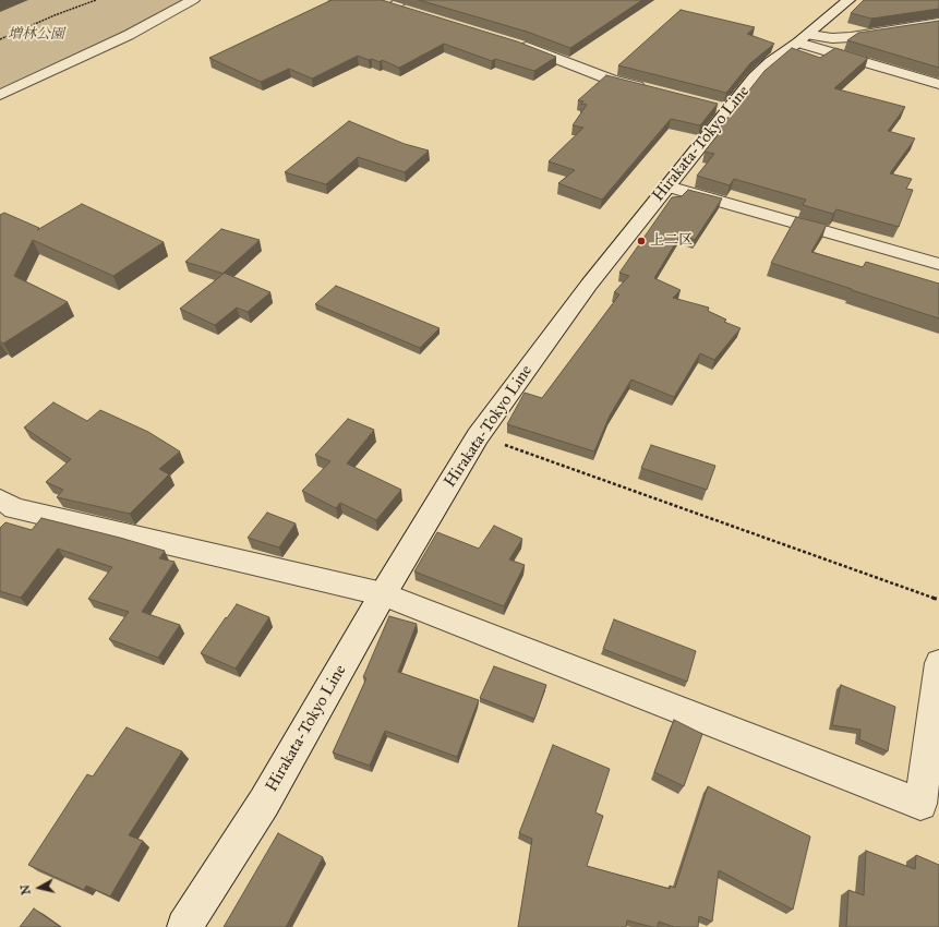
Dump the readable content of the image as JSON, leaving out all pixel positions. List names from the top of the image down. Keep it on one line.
{"streets":{"street":["Hirakata-Tokyo Line"]},"parks":["増林公園"],"places":["上二区"],"north":"left"}
